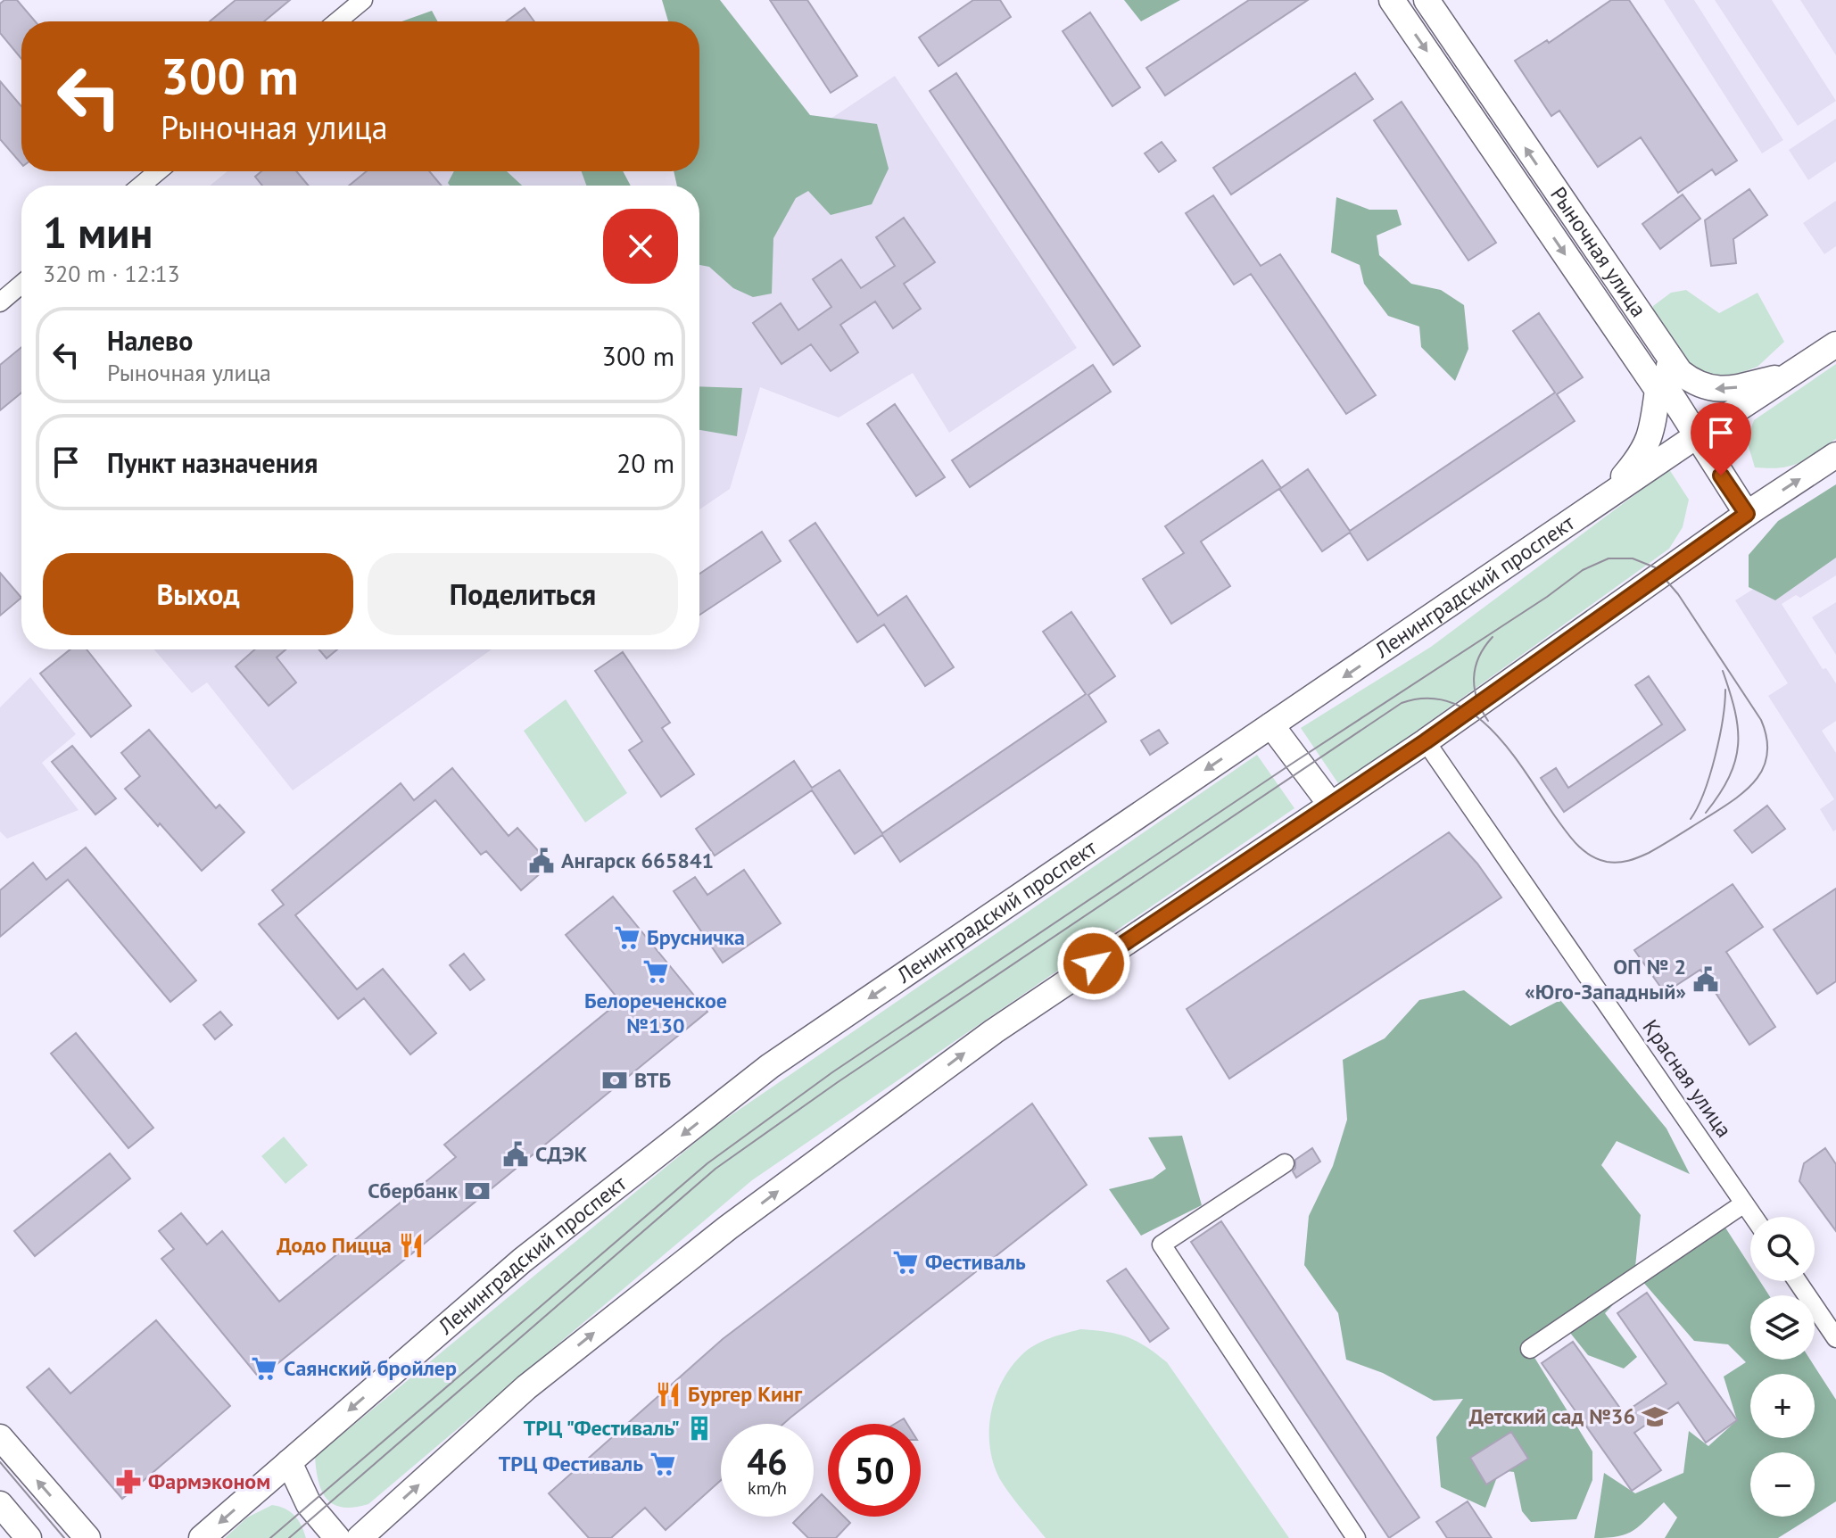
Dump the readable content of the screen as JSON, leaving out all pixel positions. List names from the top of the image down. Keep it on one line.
{"streets":{"main road":["Рыночная улица","Ленинградский проспект"],"street":["Красная улица"]},"crossings":[["Рыночная улица","Ленинградский проспект"]],"places":{"public building":["Ангарск 665841","ОП № 2 «Юго-Западный»","СДЭК"],"supermarket":["Брусничка","Белореченское №130","Фестиваль","Саянский бройлер","ТРЦ Фестиваль"],"bank":["ВТБ","Сбербанк"],"restaurant":["Додо Пицца","Бургер Кинг"],"school or university":["Детский сад №36"],"building":["ТРЦ \"Фестиваль\""],"pharmacy":["Фармэконом"]},"page":{"turn":["300 m","Рыночная улица"],"heading":["1 мин","320 m · 12:13"],"list":[{"name":"Налево","note":"Рыночная улица","value":"300 m"},{"name":"Пункт назначения","value":"20 m"}],"buttons":["Выход","Поделиться"],"map_buttons":["+","−"],"speed":"46 km/h","limit":"50"}}
